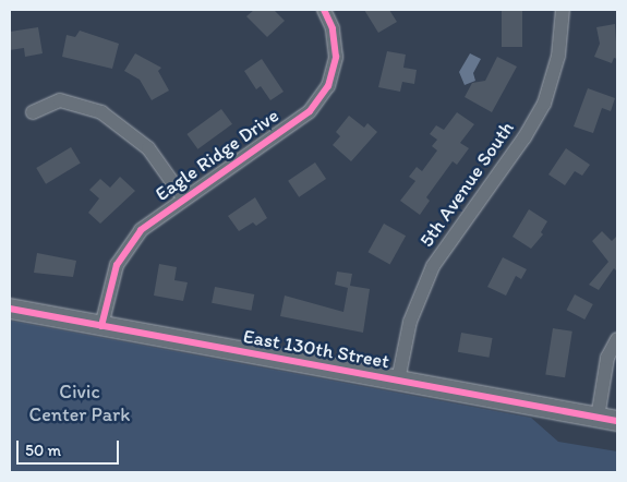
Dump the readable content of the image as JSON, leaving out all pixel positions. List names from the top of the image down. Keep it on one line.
{"streets":{"street":["Eagle Ridge Drive","5th Avenue South","East 130th Street"]},"crossings":[["Eagle Ridge Drive","East 130th Street"],["5th Avenue South","East 130th Street"]],"parks":["Civic Center Park"],"scale_bar":"50 m"}
